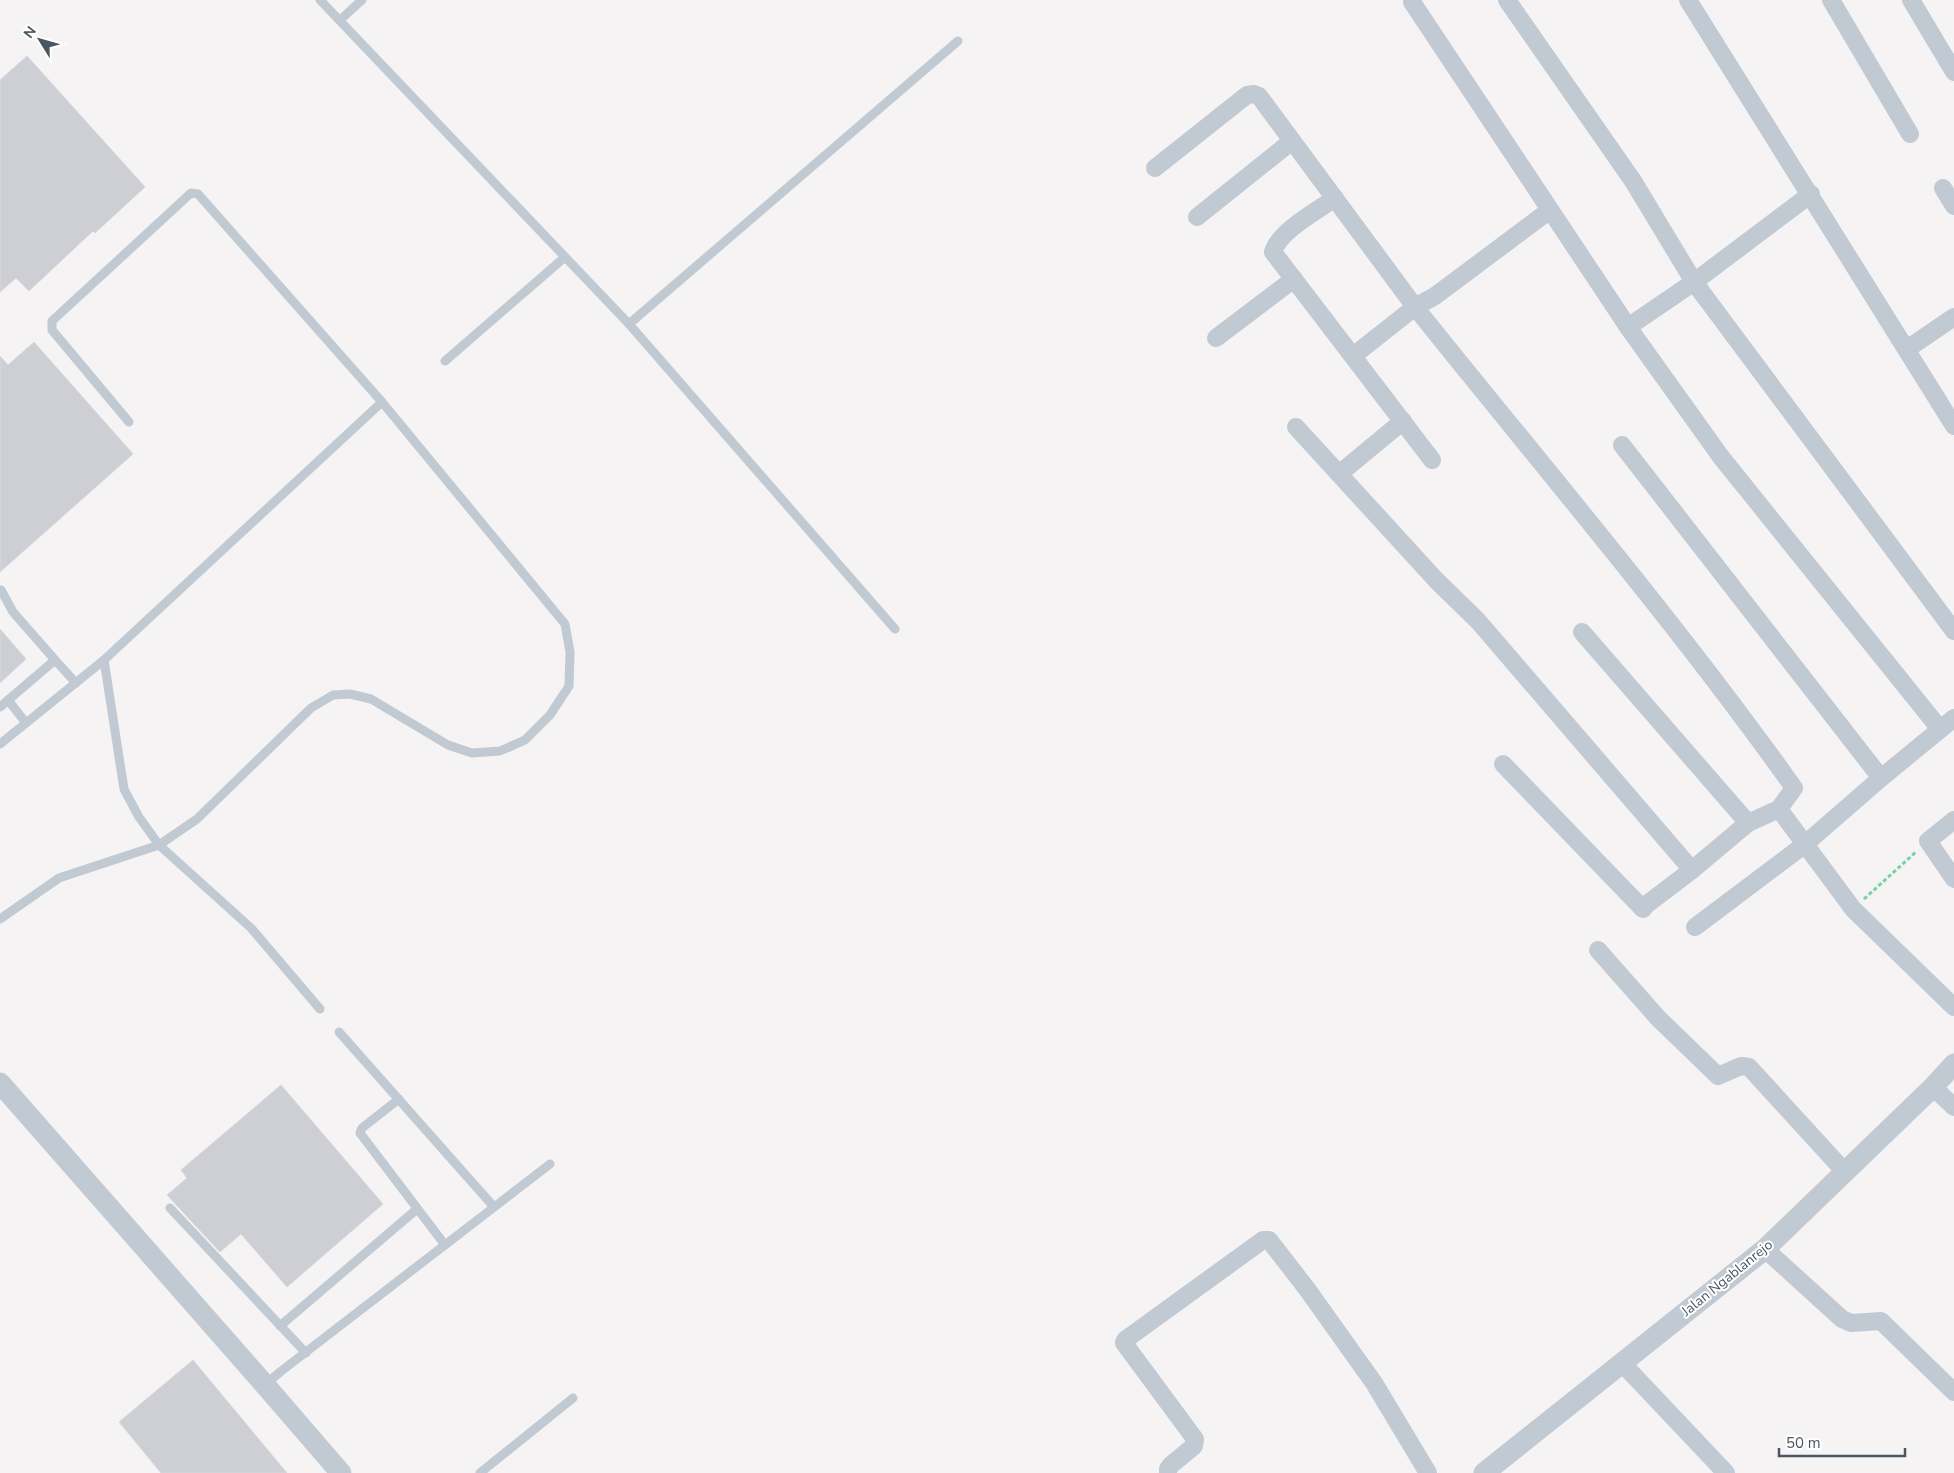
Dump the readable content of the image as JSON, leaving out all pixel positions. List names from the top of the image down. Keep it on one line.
{"streets":{"street":["Jalan Ngablanrejo"]},"scale_bar":"50 m","north":"top left"}
